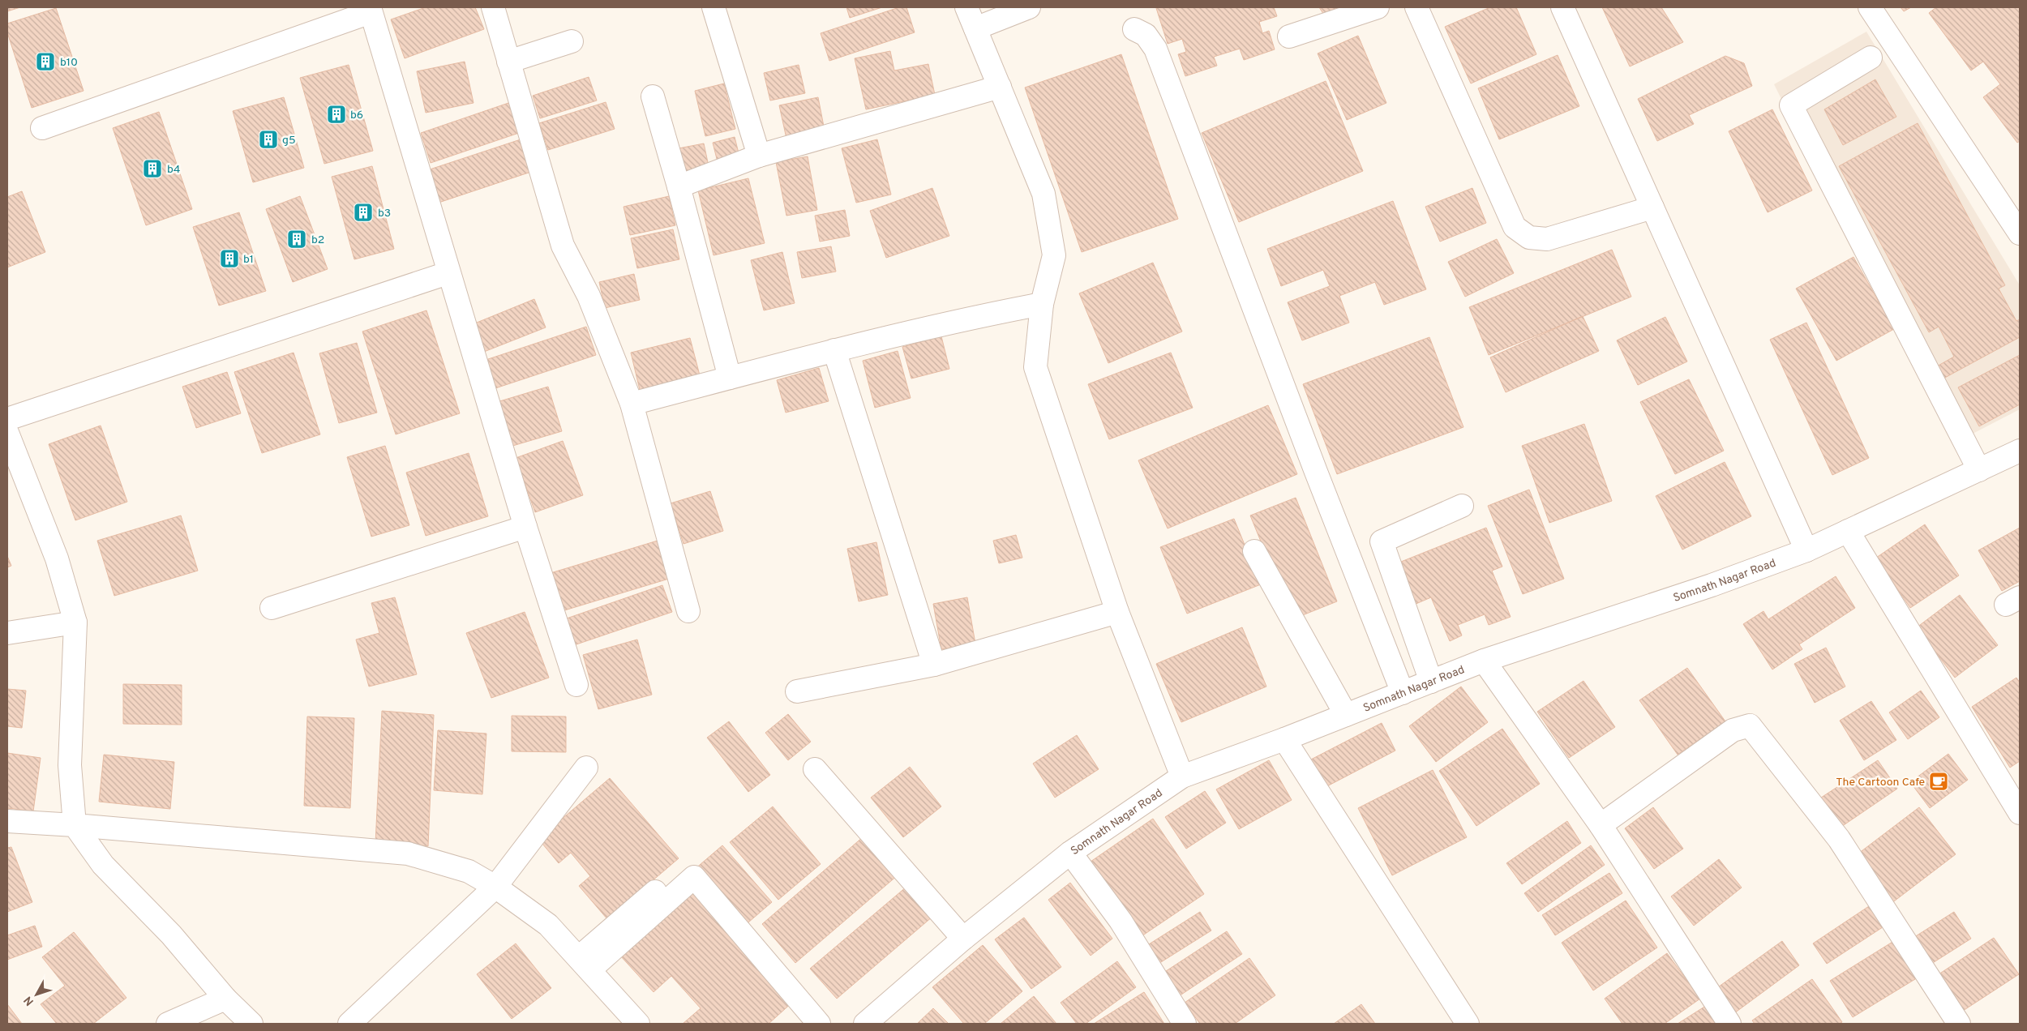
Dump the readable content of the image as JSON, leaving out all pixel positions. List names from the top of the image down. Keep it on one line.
{"streets":{"street":["Somnath Nagar Road"]},"places":{"building":["b10","b6","g5","b4","b3","b2","b1"],"cafe":["The Cartoon Cafe"]},"north":"bottom left"}
